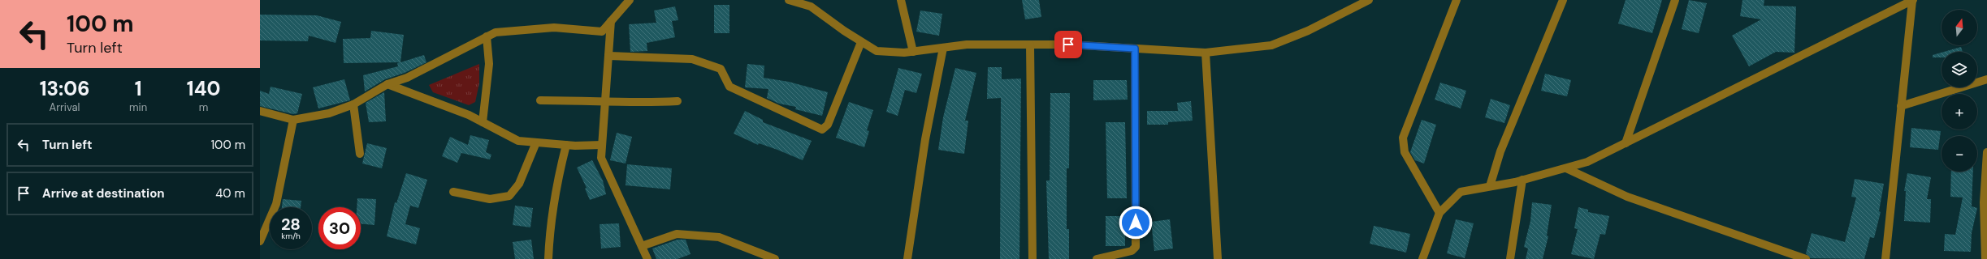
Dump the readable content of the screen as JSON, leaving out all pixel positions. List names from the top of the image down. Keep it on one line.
{"north":"top","page":{"turn":["100 m","Turn left"],"map_buttons":["+","−"],"eta":["13:06","Arrival","1","min","140","m"],"list":[{"name":"Turn left","value":"100 m"},{"name":"Arrive at destination","value":"40 m"}],"speed":"28 km/h","limit":"30"}}
